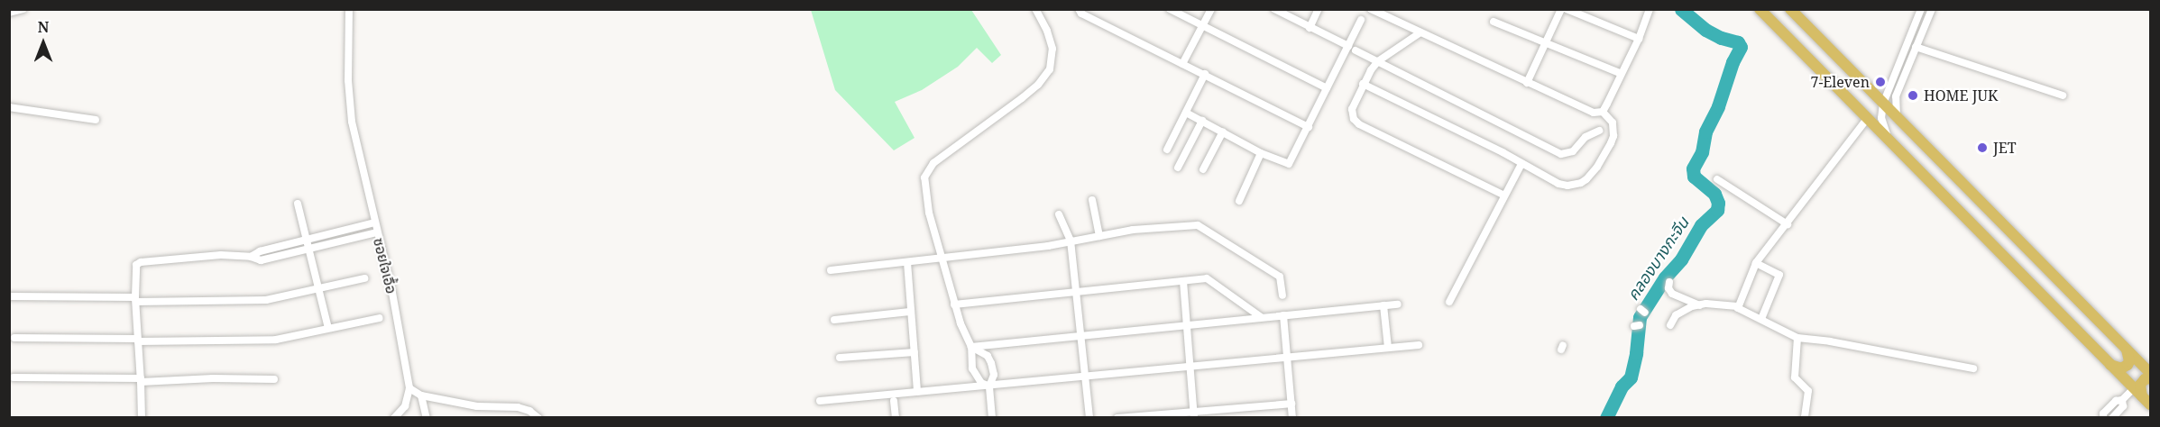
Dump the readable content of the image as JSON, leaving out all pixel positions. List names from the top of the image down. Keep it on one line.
{"streets":{"street":["ซอยใจเอื้อ"]},"water":["คลองบางกะจีน"],"places":["7-Eleven","HOME JUK","JET"],"north":"top"}
